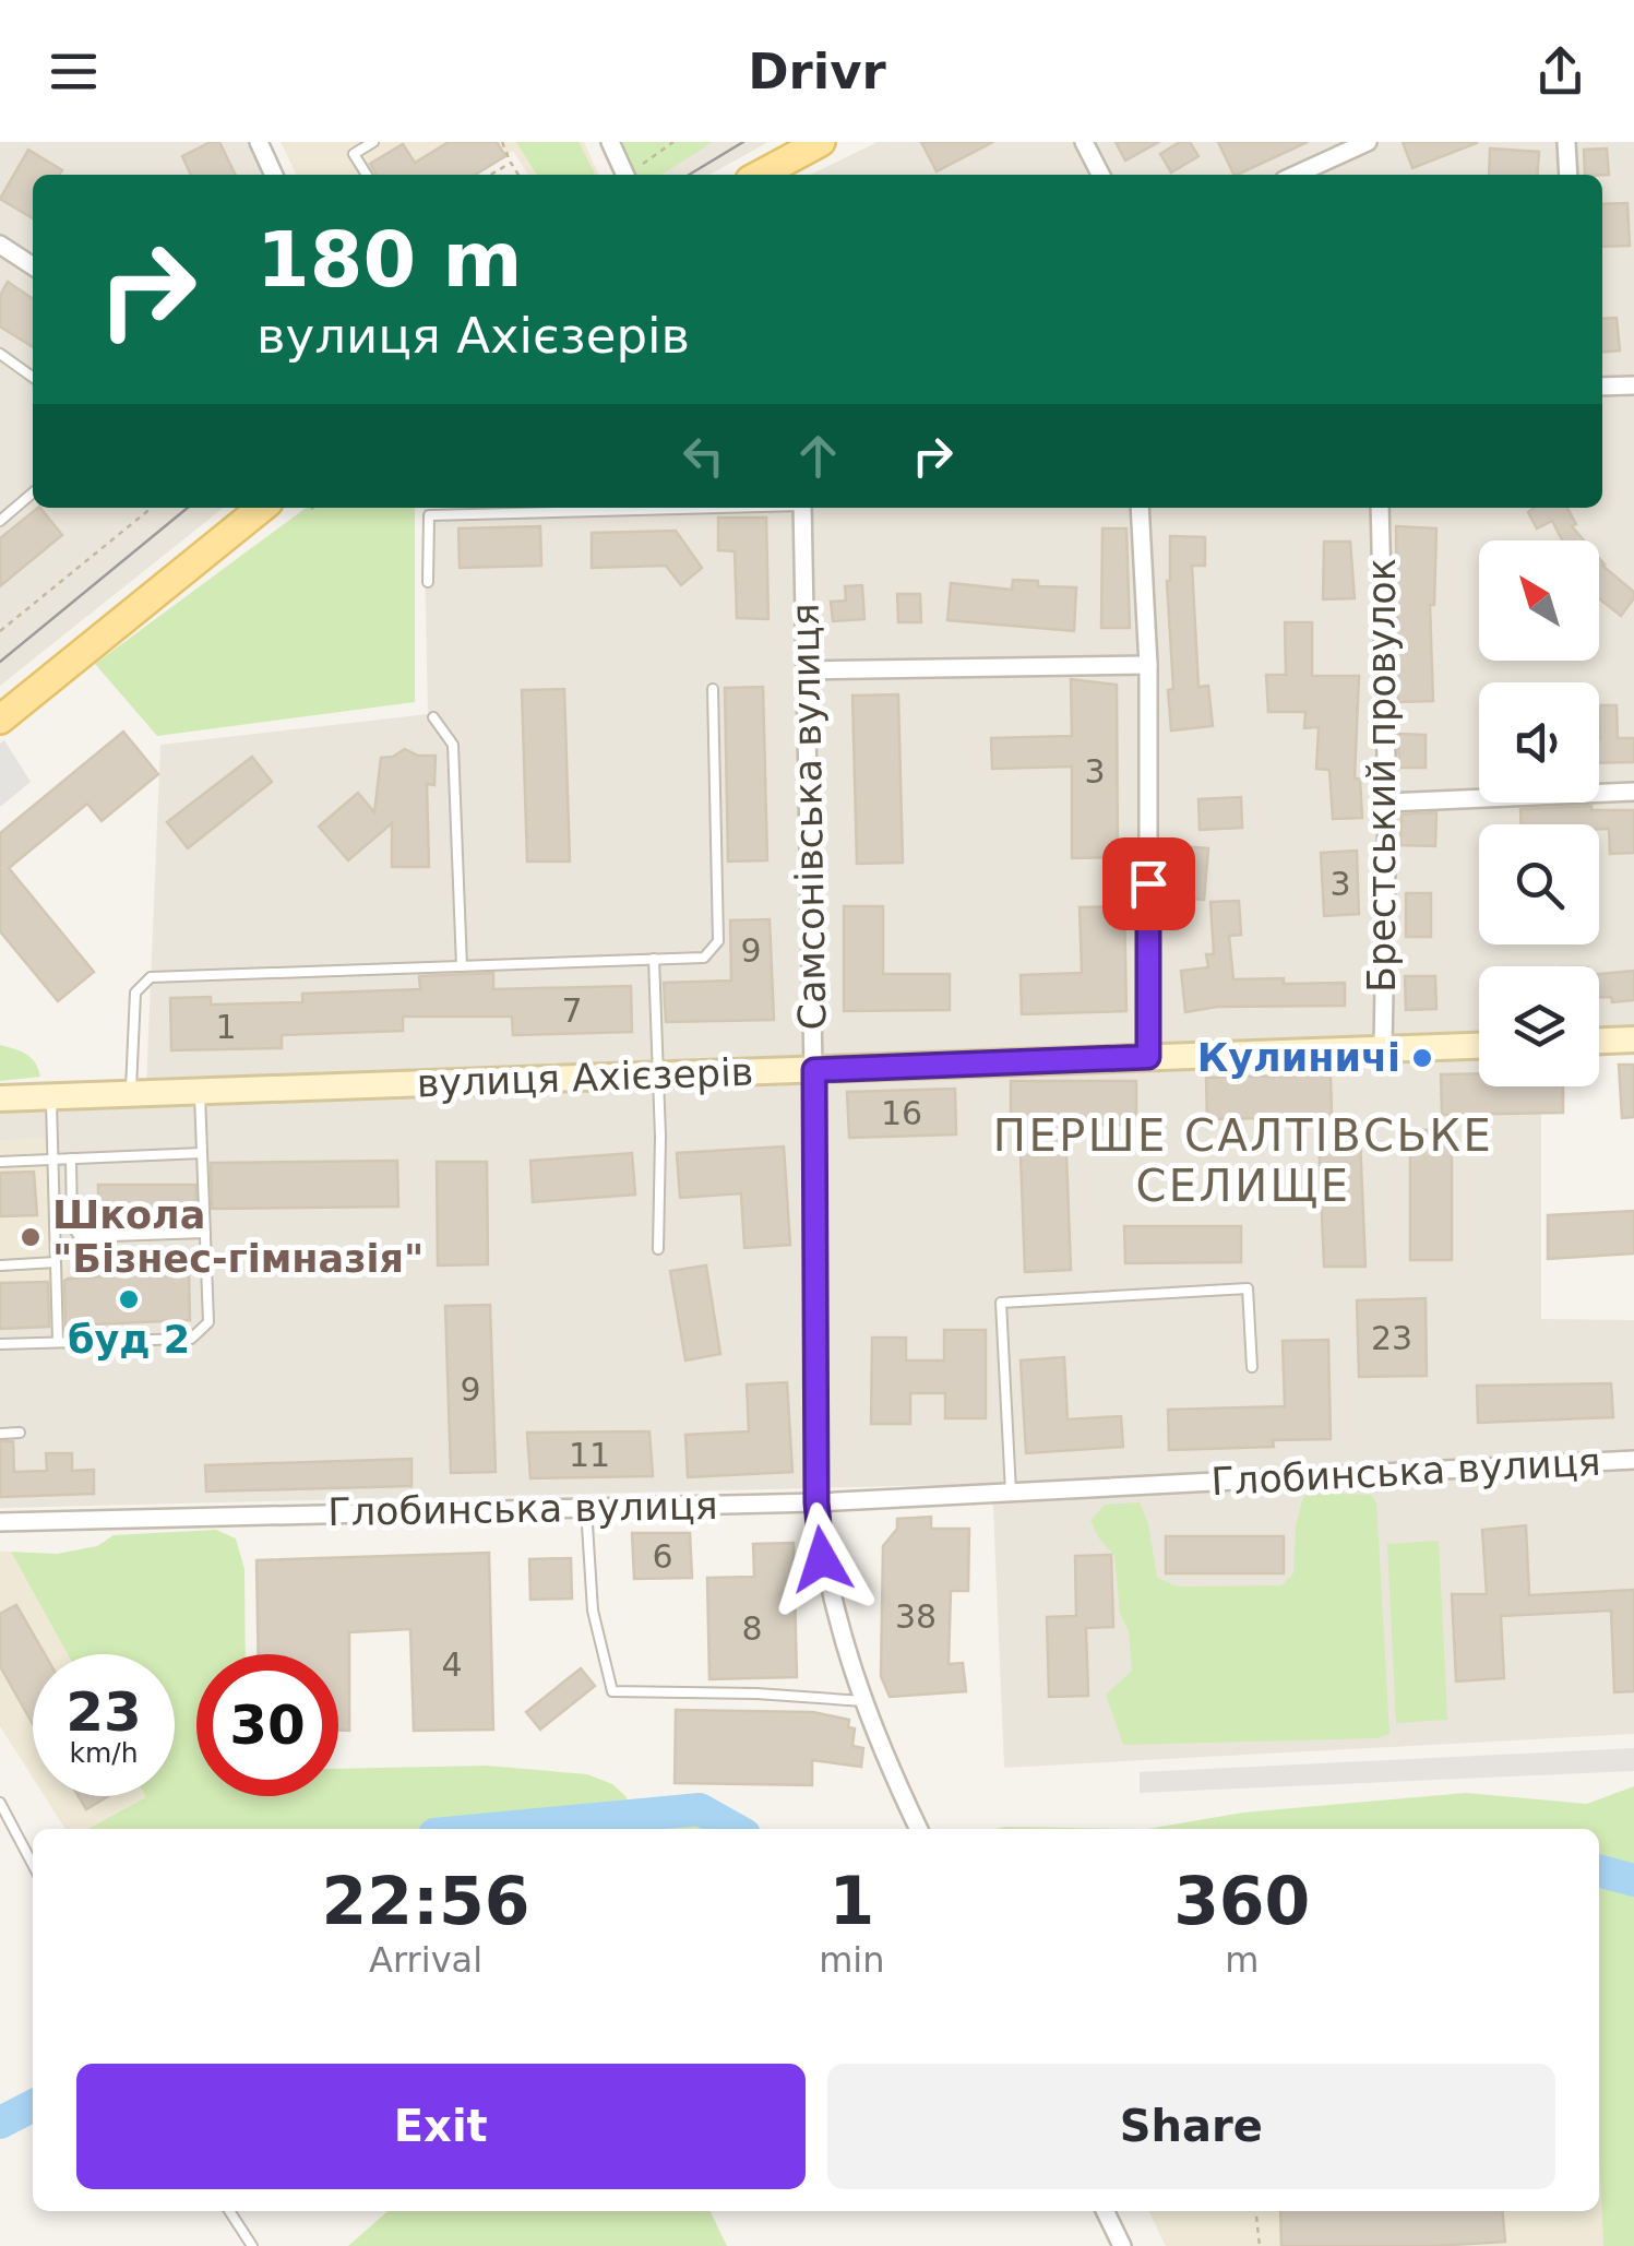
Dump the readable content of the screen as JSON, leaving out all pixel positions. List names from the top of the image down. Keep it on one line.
{"streets":{"main road":["вулиця Ахієзерів"],"street":["Брестський провулок","Самсонівська вулиця","Глобинська вулиця"]},"crossings":[["Брестський провулок","вулиця Ахієзерів"],["Самсонівська вулиця","вулиця Ахієзерів"],["Самсонівська вулиця","Глобинська вулиця"]],"districts":["ПЕРШЕ САЛТІВСЬКЕ СЕЛИЩЕ"],"places":["Кулиничі","Школа \"Бізнес-гімназія\"","буд 2"],"house_numbers":["3","3","9","7","1","16","23","9","11","6","38","8","4"],"north":"top left","page":{"header":"Drivr","turn":["180 m","вулиця Ахієзерів"],"speed":"23 km/h","limit":"30","eta":["22:56","Arrival","1","min","360","m"],"buttons":["Exit","Share"]}}
